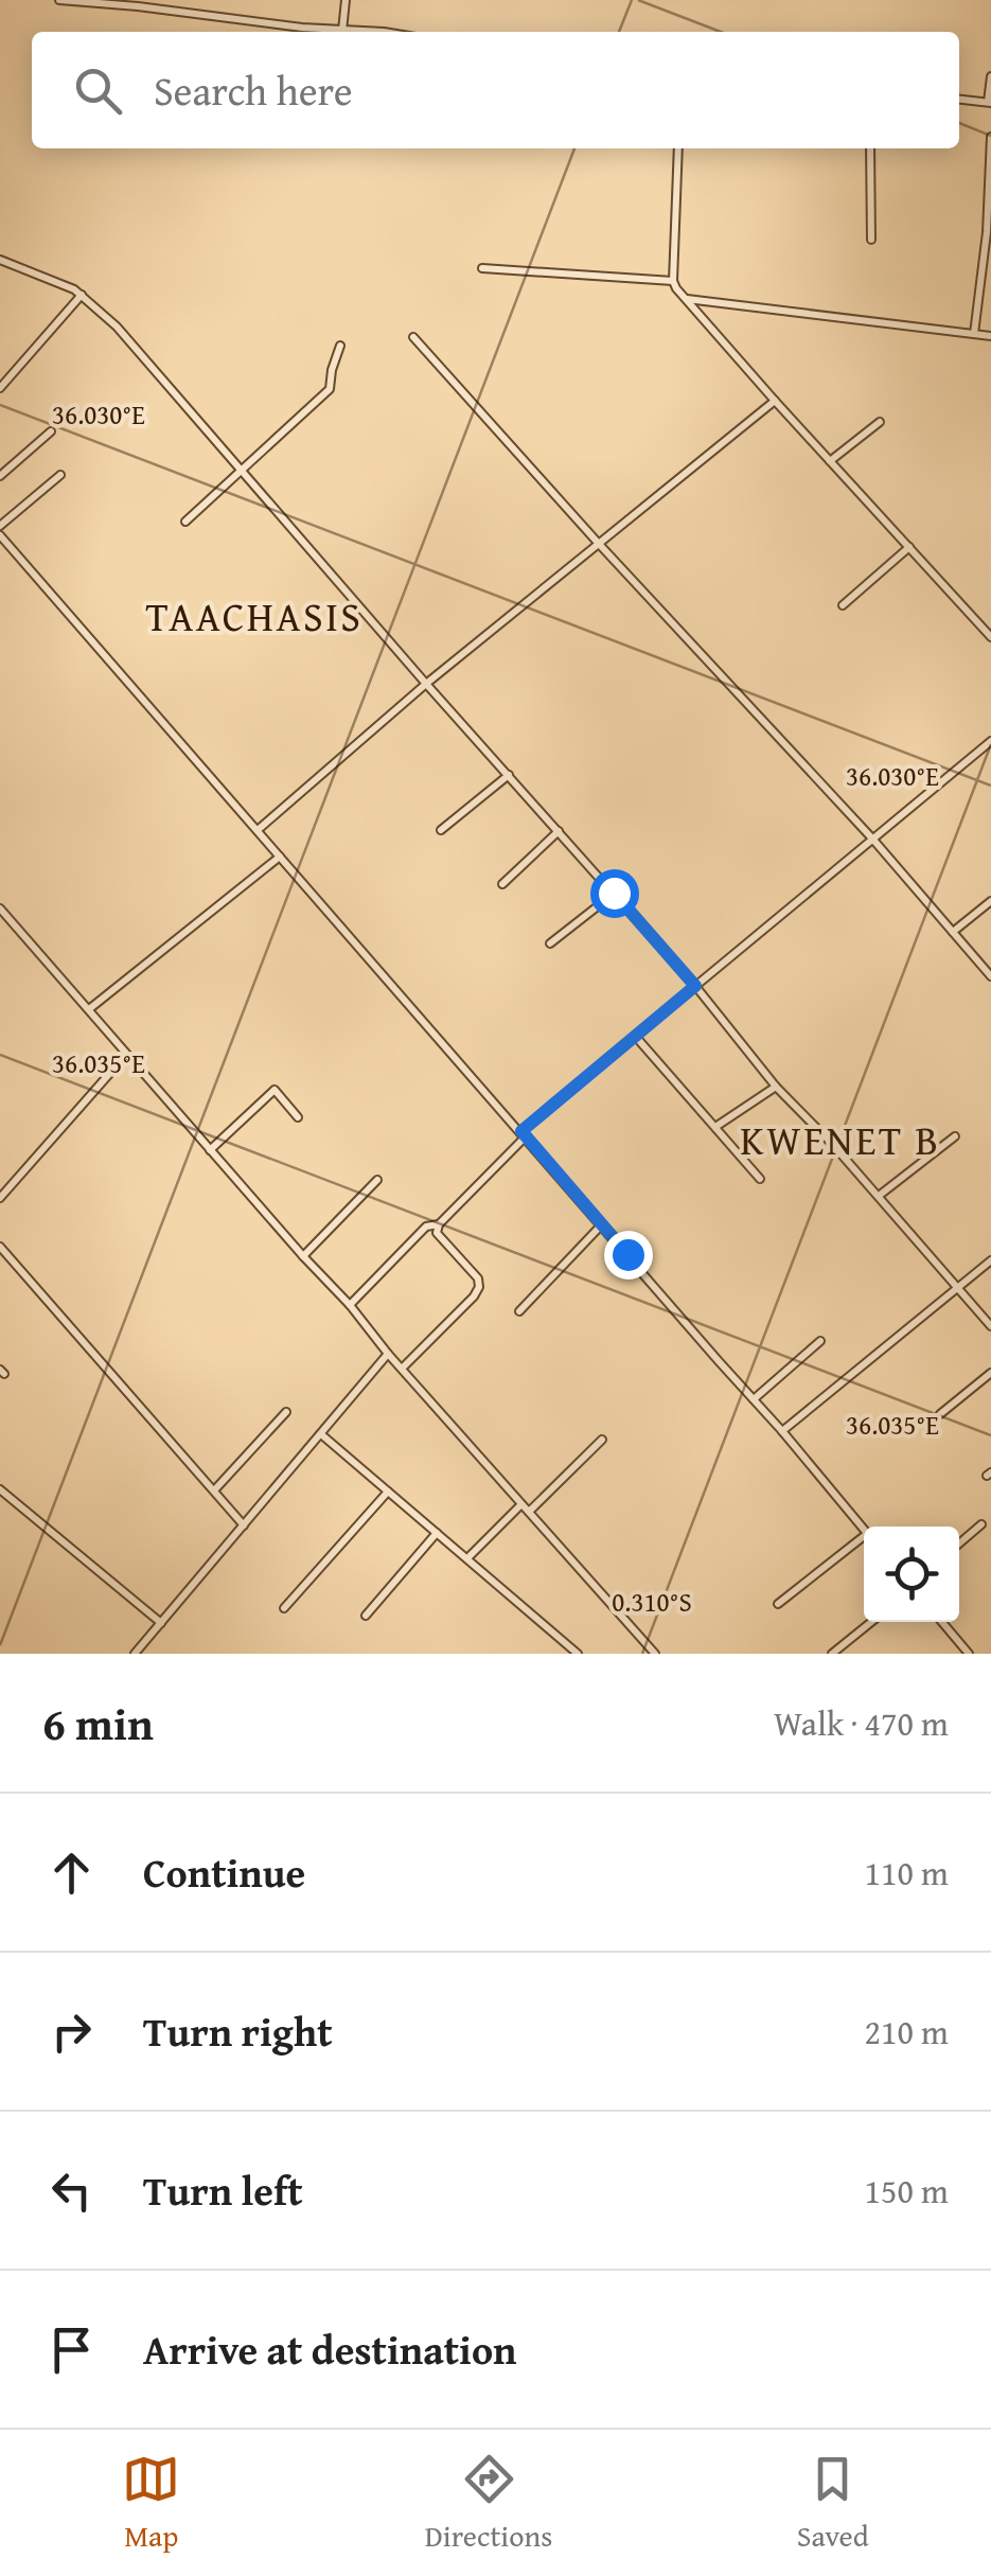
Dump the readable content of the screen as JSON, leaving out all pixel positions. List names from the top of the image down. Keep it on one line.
{"districts":["TAACHASIS","KWENET B"],"page":{"search":"Search here","heading":["6 min","Walk · 470 m"],"list":[["Continue","110 m"],["Turn right","210 m"],["Turn left","150 m"],"Arrive at destination"],"nav":["Map","Directions","Saved"]},"coordinates":["36.030°E","36.035°E","0.310°S"]}
